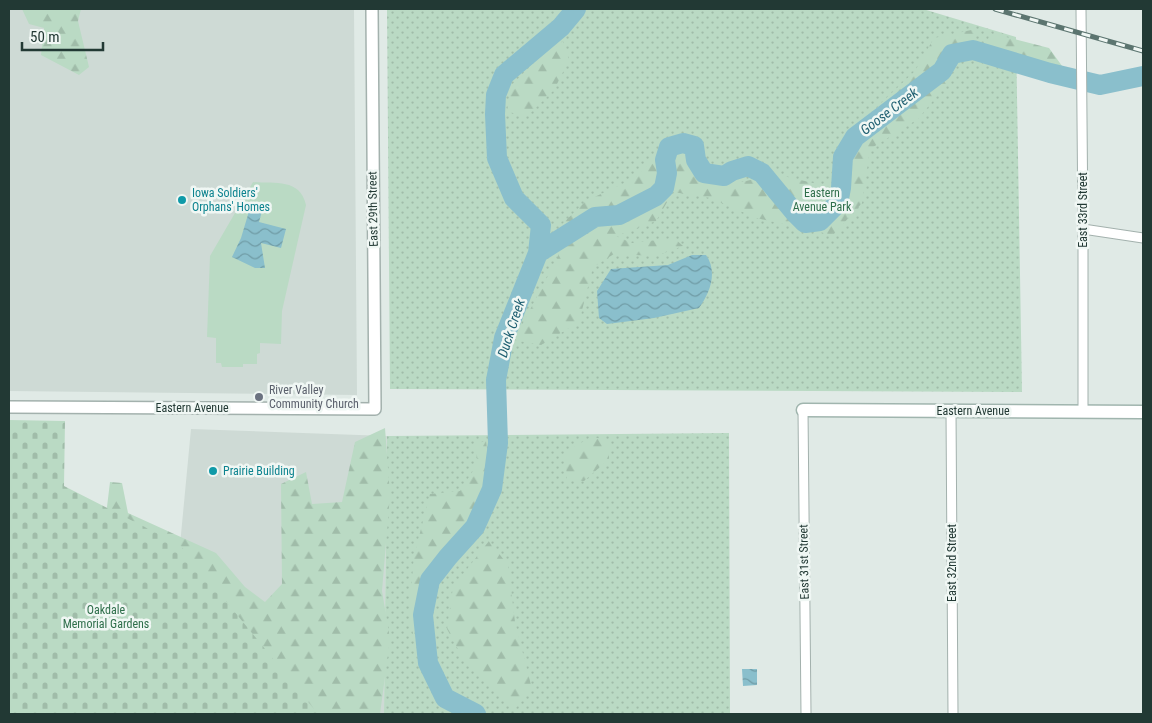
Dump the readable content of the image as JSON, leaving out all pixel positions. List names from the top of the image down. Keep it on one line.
{"streets":{"main road":["Eastern Avenue"],"street":["East 29th Street","East 33rd Street","East 31st Street","East 32nd Street"]},"crossings":[["East 29th Street","Eastern Avenue"],["East 33rd Street","Eastern Avenue"],["Eastern Avenue","East 31st Street"],["Eastern Avenue","East 32nd Street"]],"water":["Goose Creek","Duck Creek"],"parks":["Eastern Avenue Park","Oakdale Memorial Gardens"],"places":["Iowa Soldiers' Orphans' Homes","River Valley Community Church","Prairie Building"],"scale_bar":"50 m"}
